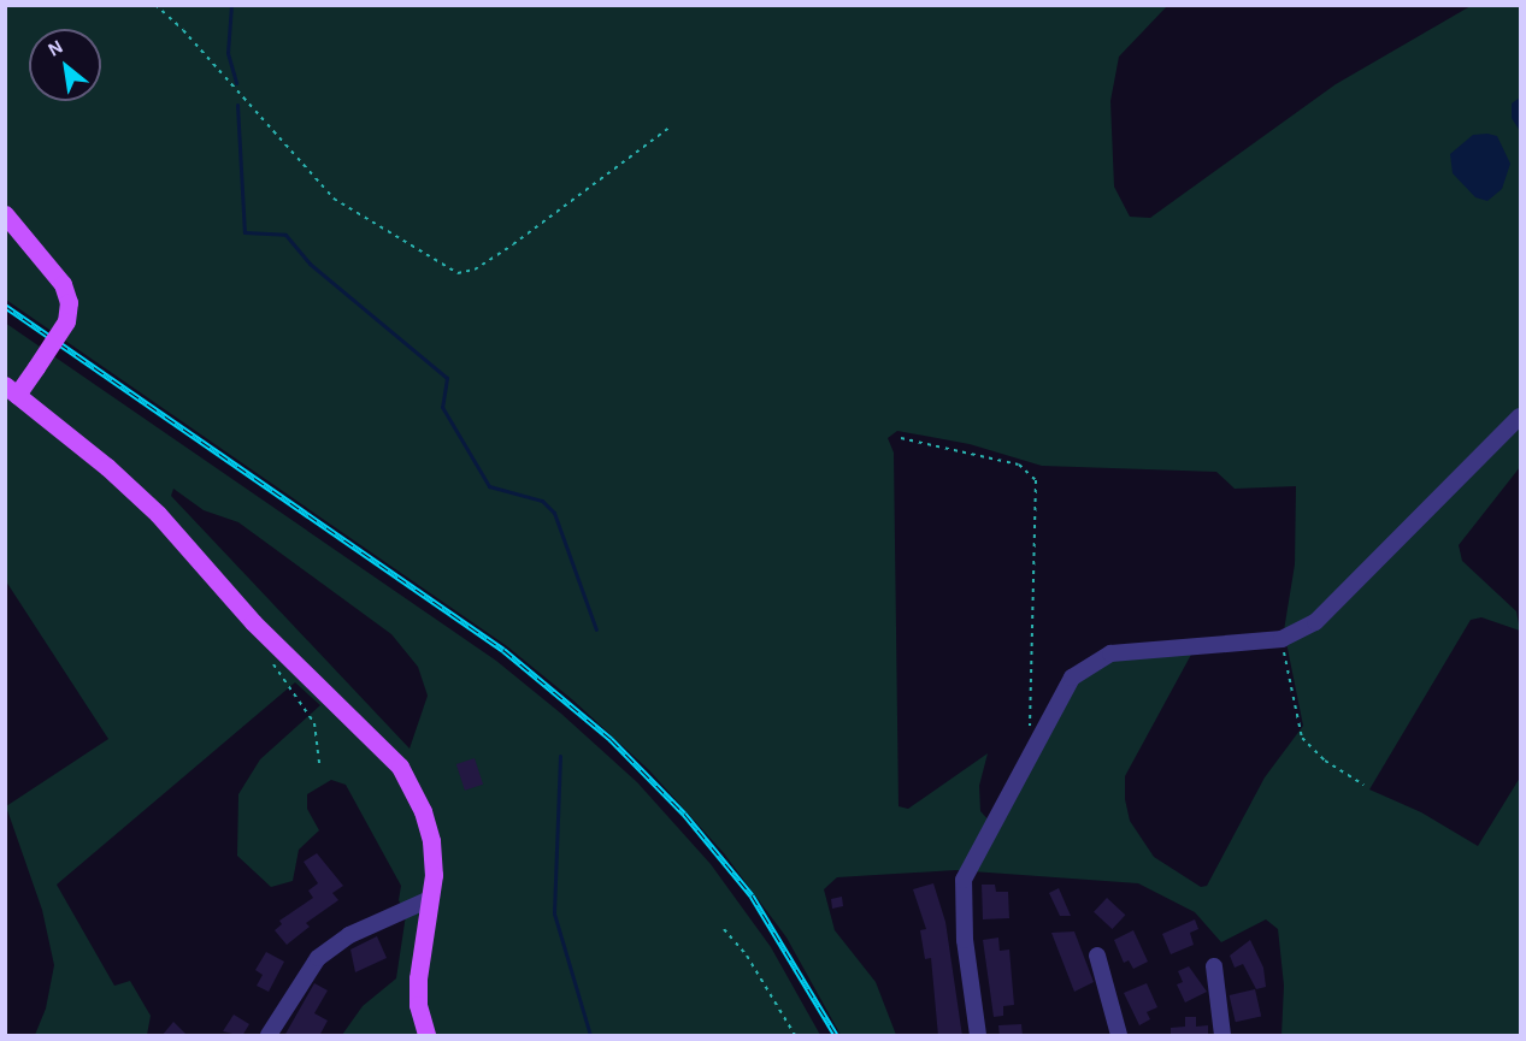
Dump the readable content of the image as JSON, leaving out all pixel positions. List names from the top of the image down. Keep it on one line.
{"north":"top left"}
